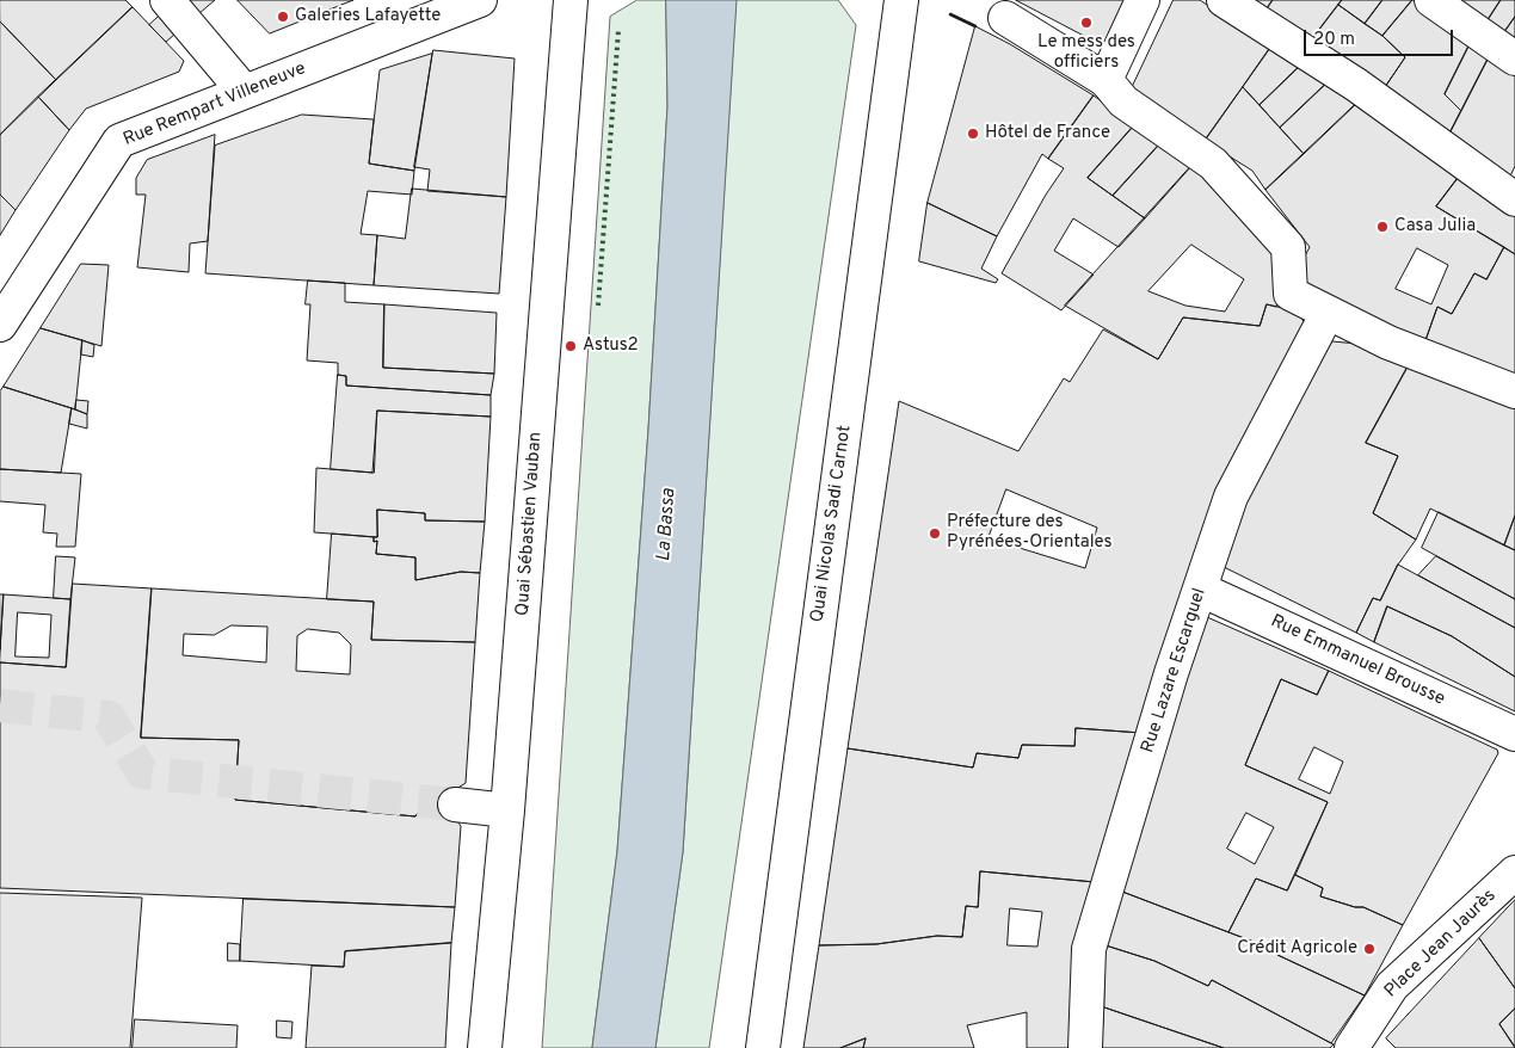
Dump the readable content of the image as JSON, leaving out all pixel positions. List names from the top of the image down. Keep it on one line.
{"streets":{"street":["Rue Rempart Villeneuve","Quai Sébastien Vauban","Quai Nicolas Sadi Carnot","Rue Emmanuel Brousse","Rue Lazare Escarguel","Place Jean Jaurès"]},"crossings":[["Rue Emmanuel Brousse","Rue Lazare Escarguel"]],"water":["La Bassa"],"places":["Galeries Lafayette","Le mess des officiers","Hôtel de France","Casa Julia","Astus2","Préfecture des Pyrénées-Orientales","Crédit Agricole"],"scale_bar":"20 m"}
